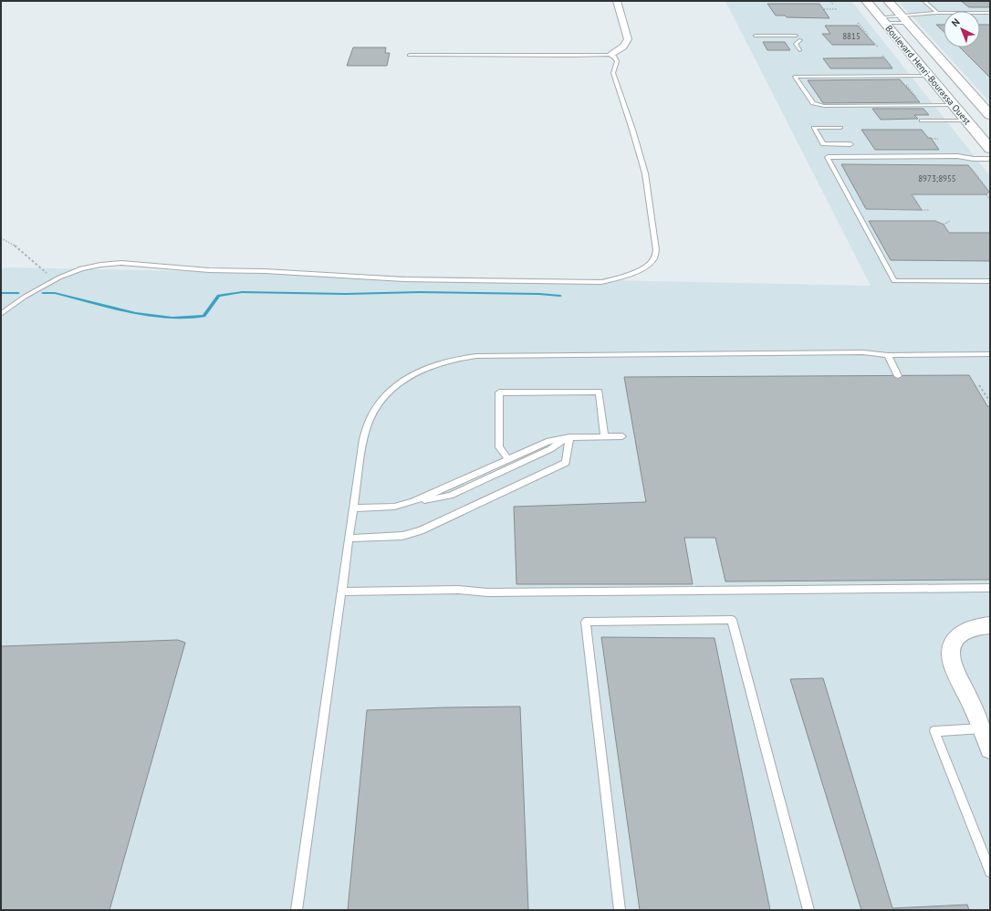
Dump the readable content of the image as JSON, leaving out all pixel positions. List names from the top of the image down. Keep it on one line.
{"streets":{"main road":["Boulevard Henri-Bourassa Ouest"]},"house_numbers":["8815","8973;8955"],"north":"top left"}
